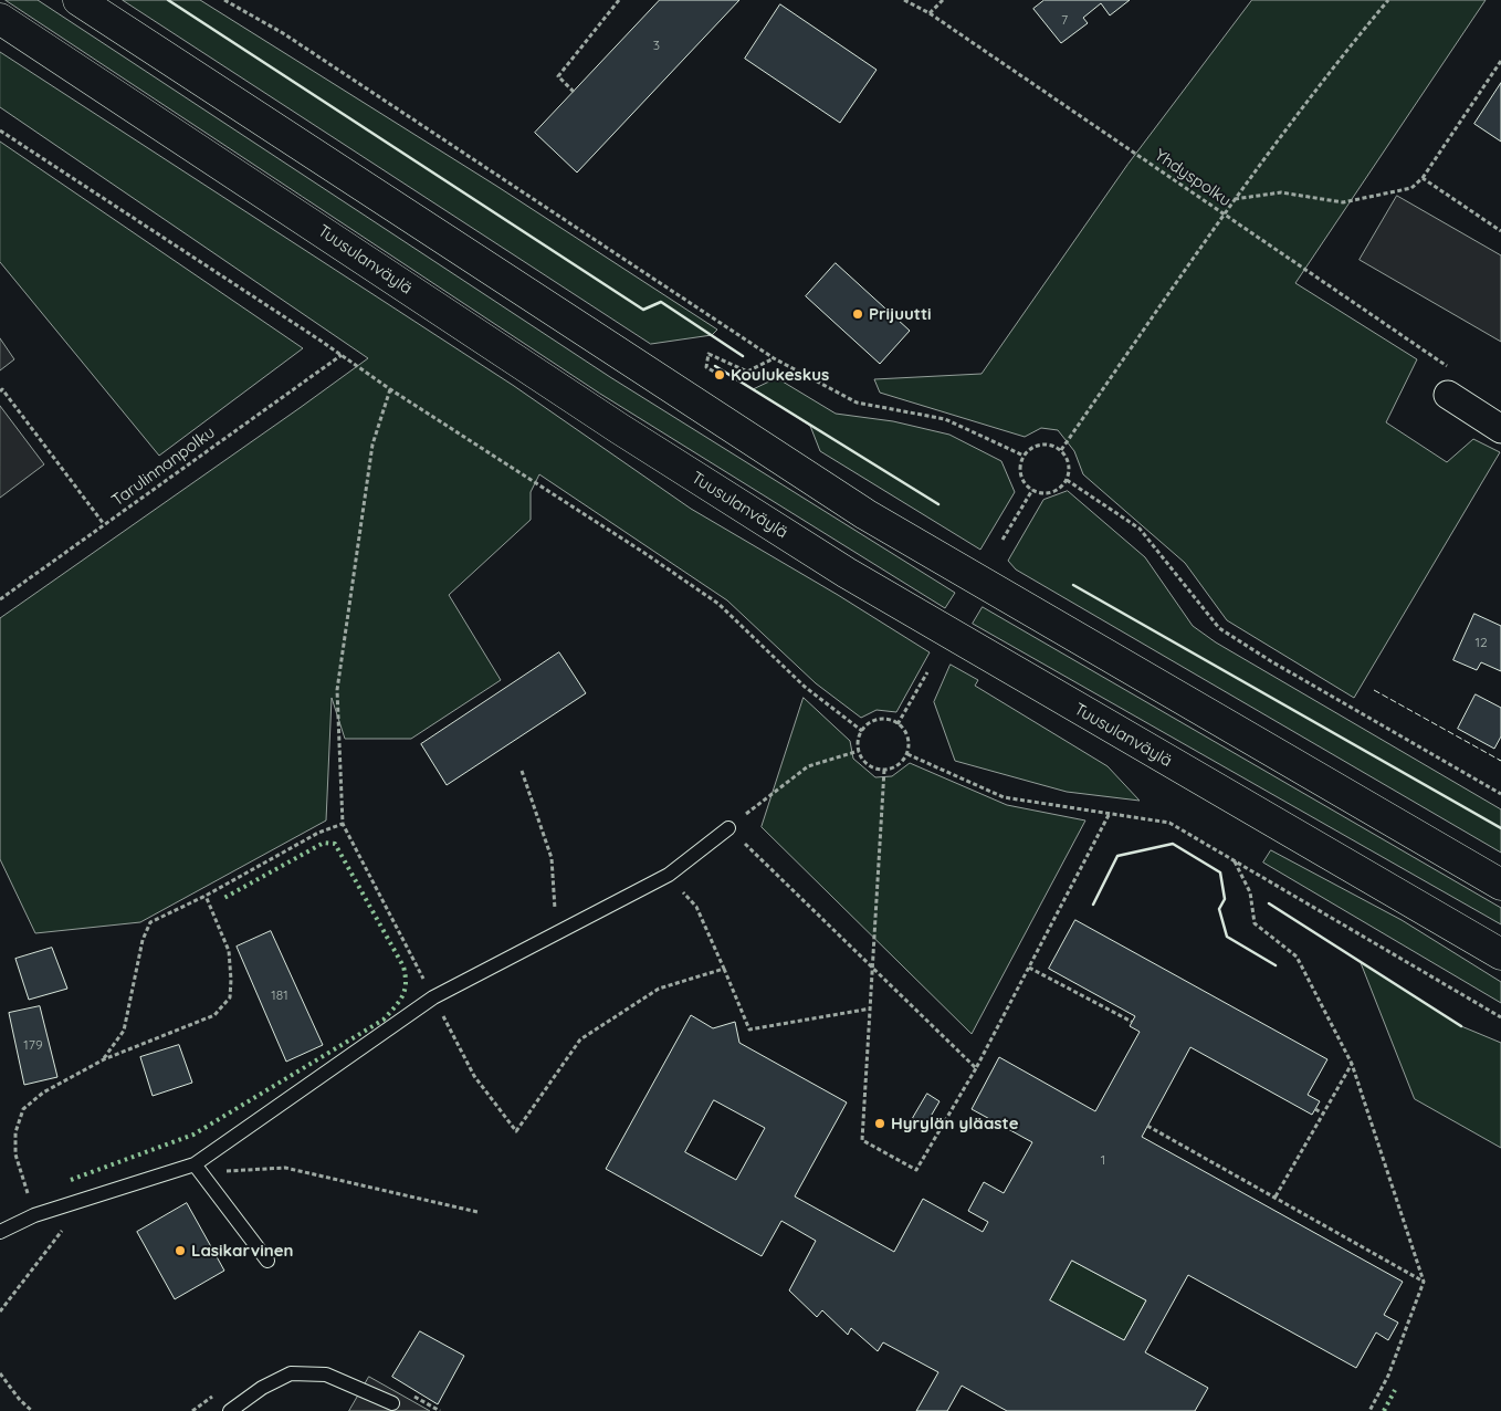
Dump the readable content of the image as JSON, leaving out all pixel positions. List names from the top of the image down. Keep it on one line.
{"streets":{"main road":["Tuusulanväylä"],"path":["Yhdyspolku","Tarulinnanpolku"]},"places":["Prijuutti","Koulukeskus","Hyrylän yläaste","Lasikarvinen"],"house_numbers":["7","3","12","181","179","1"]}
